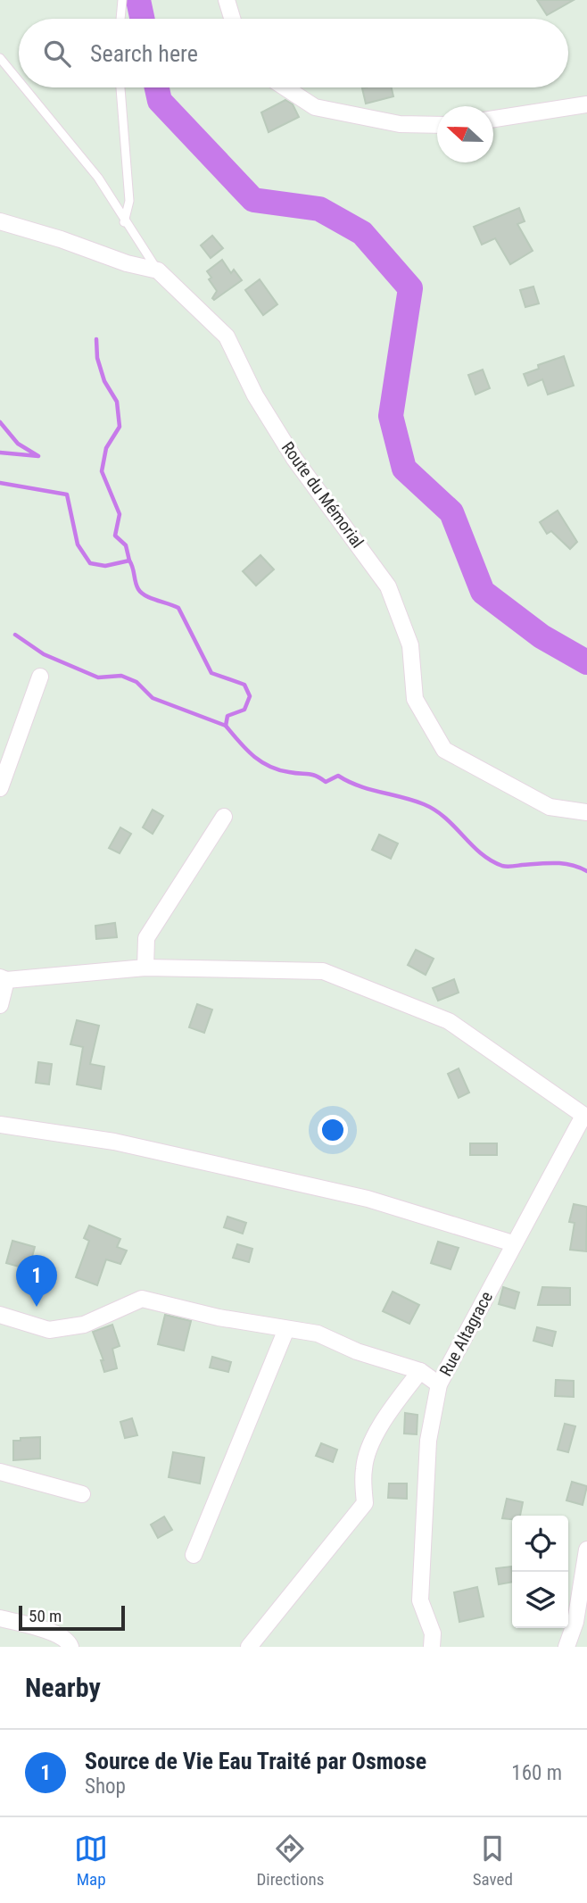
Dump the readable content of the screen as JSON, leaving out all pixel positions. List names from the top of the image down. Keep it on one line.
{"streets":{"street":["Route du Mémorial","Rue Altagrace"]},"scale_bar":"50 m","north":"left","page":{"search":"Search here","pins":"1","scale":"50 m","heading":"Nearby","list":[{"mark":"1","name":"Source de Vie Eau Traité par Osmose","note":"Shop","value":"160 m"}],"nav":["Map","Directions","Saved"]}}
